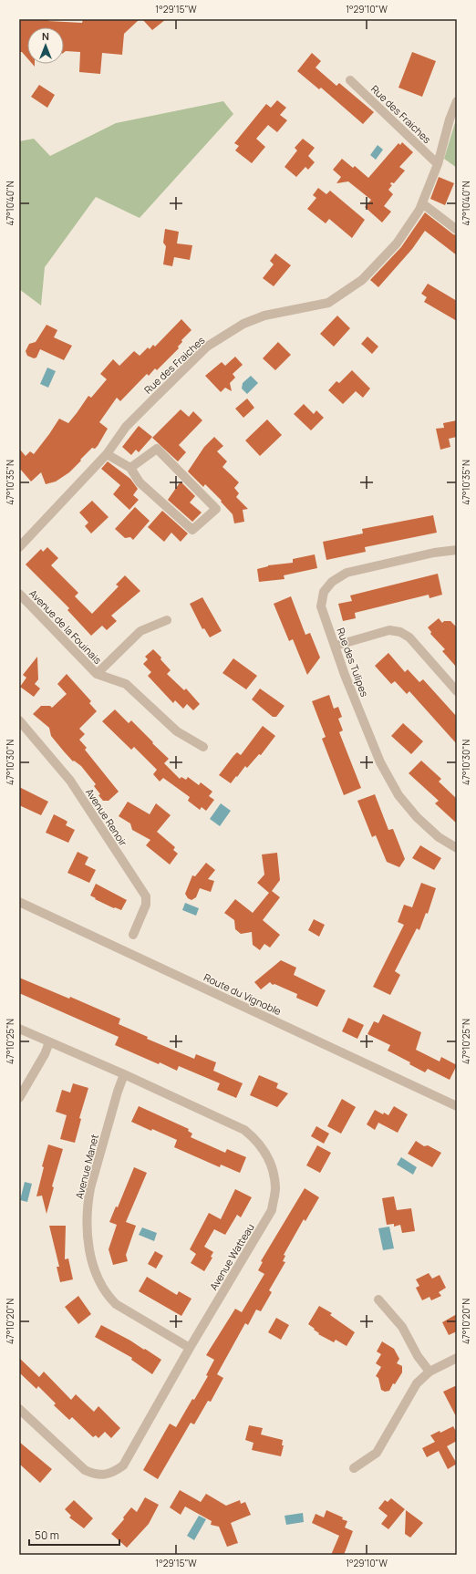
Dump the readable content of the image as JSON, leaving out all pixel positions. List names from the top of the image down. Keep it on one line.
{"streets":{"street":["Rue des Fraiches","Avenue de la Fouinais","Rue des Tulipes","Avenue Renoir","Route du Vignoble","Avenue Manet","Avenue Watteau"]},"crossings":[["Avenue Manet","Avenue Watteau"]],"scale_bar":"50 m","north":"top","coordinates":["1°29'15\"W","1°29'10\"W","47°10'40\"N","47°10'35\"N","47°10'30\"N","47°10'25\"N","47°10'20\"N"]}
